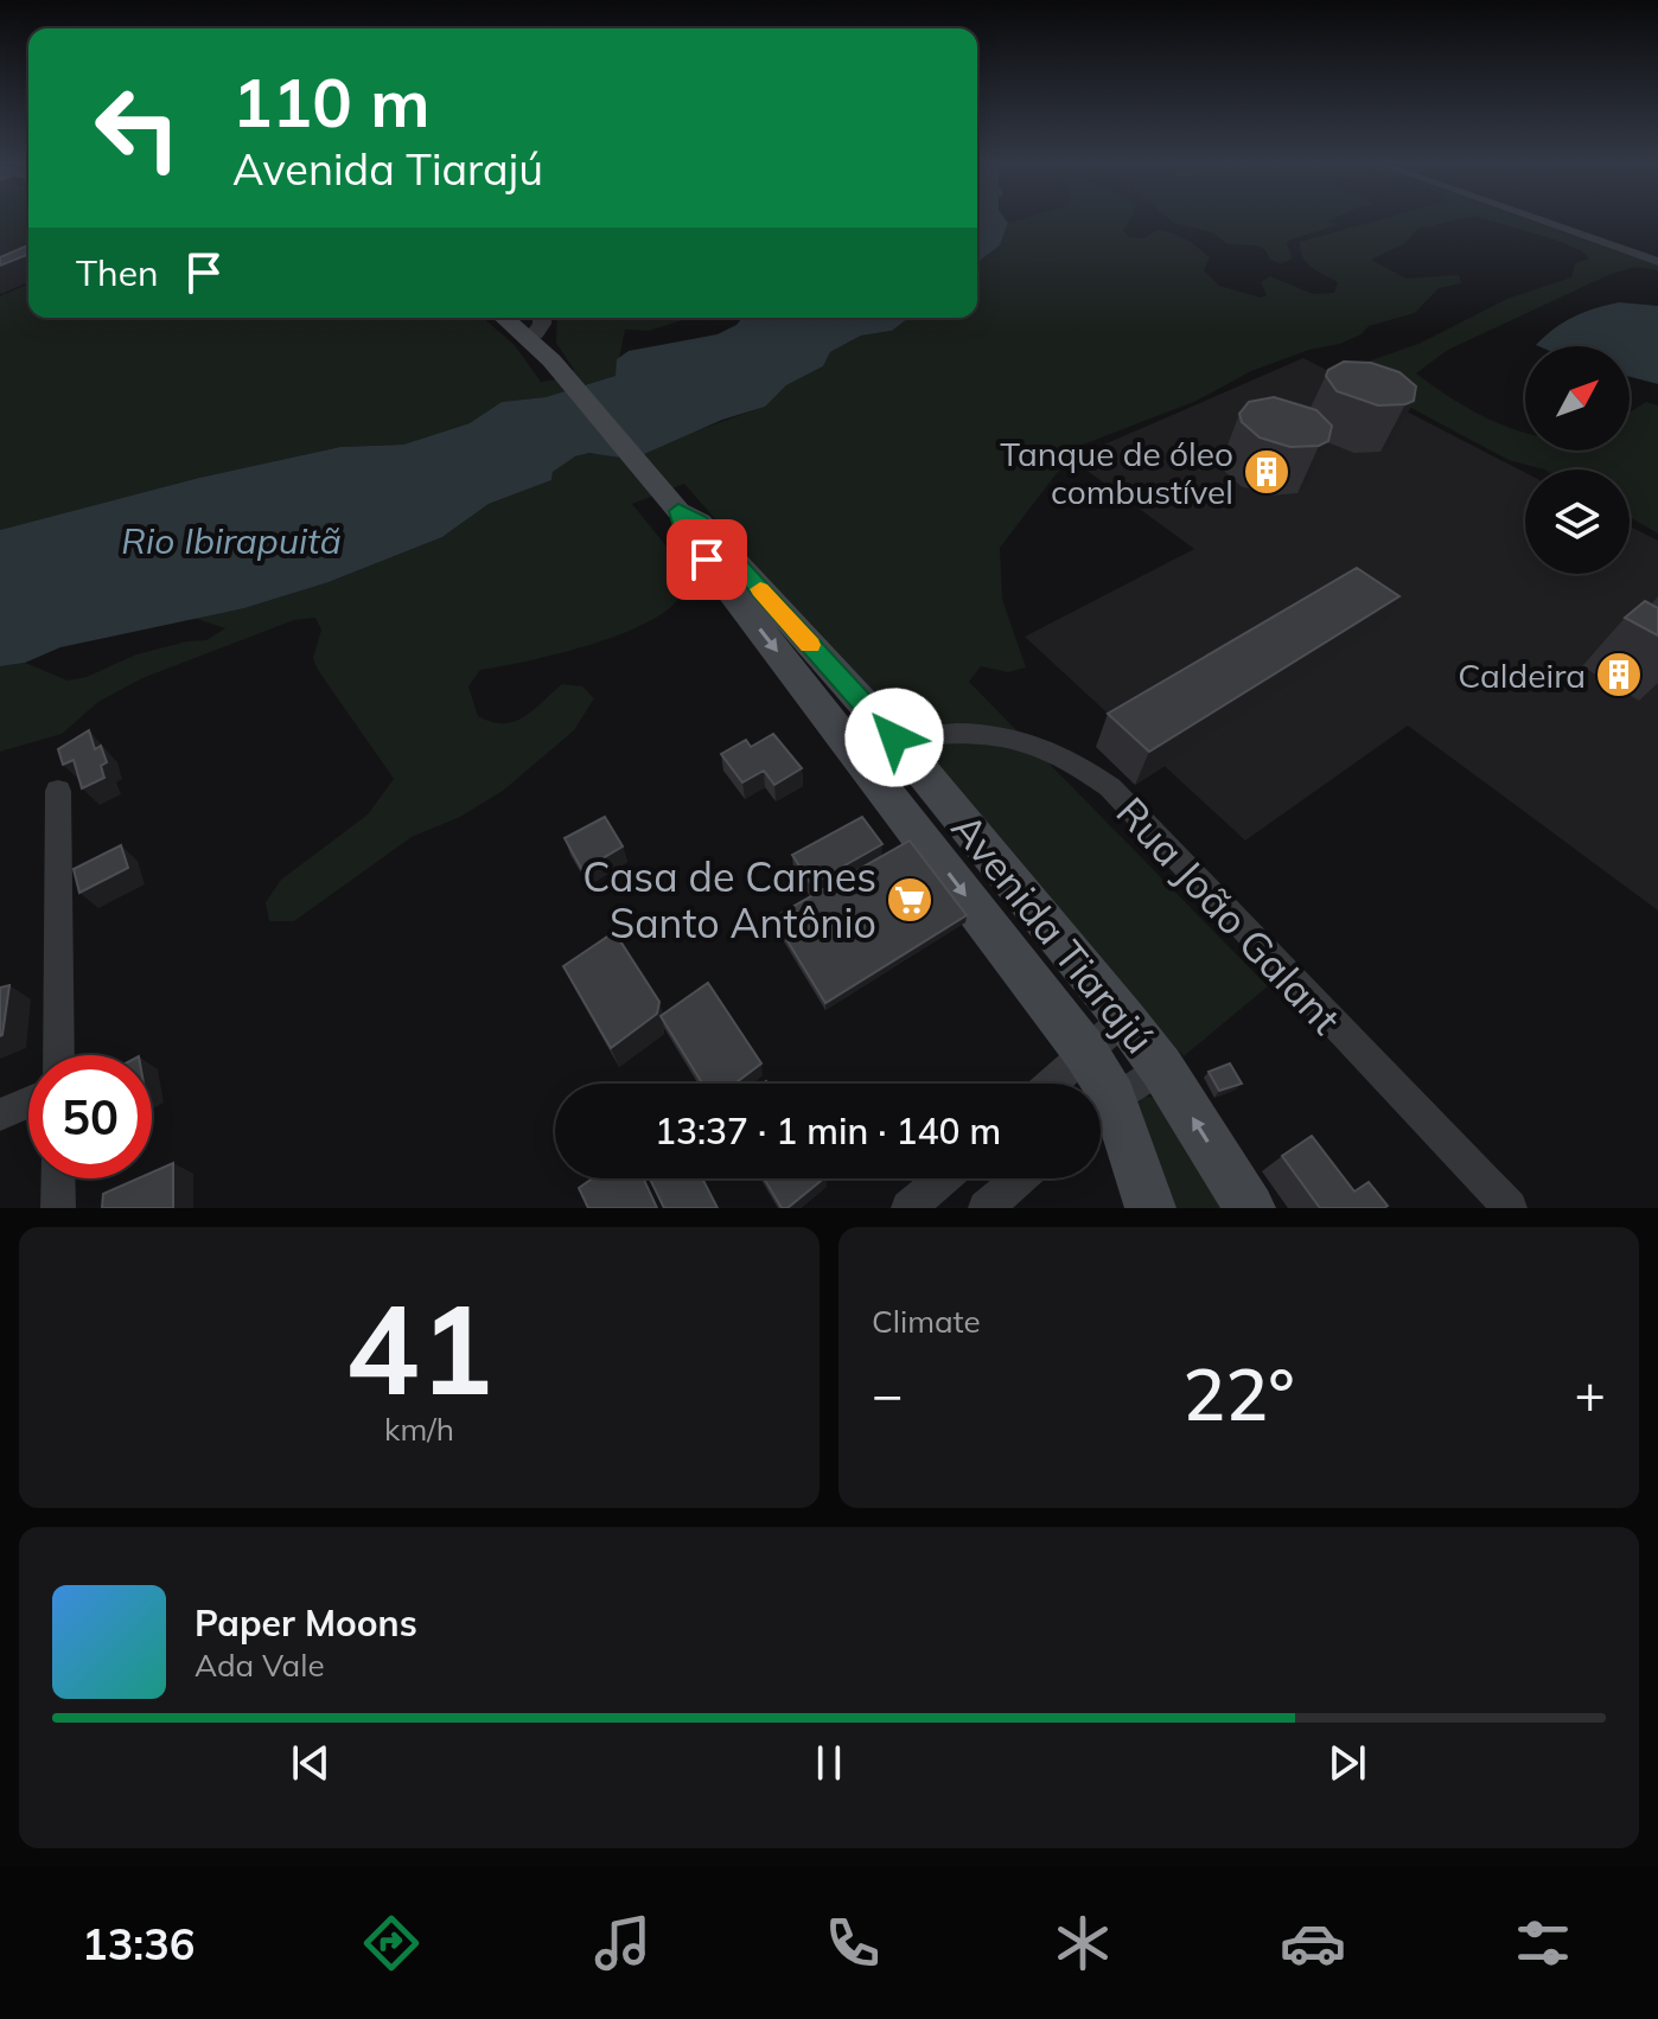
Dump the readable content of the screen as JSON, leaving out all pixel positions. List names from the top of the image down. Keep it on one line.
{"streets":{"main road":["Avenida Tiarajú"],"street":["Rua João Galant"]},"crossings":[["Rua João Galant","Avenida Tiarajú"]],"water":["Rio Ibirapuitã"],"places":{"building":["Tanque de óleo combustível","Caldeira"],"supermarket":["Casa de Carnes Santo Antônio"]},"north":"top right","page":{"turn":["110 m","Avenida Tiarajú"],"then":"Then","limit":"50","trip":"13:37 · 1 min · 140 m","tile":[["41","km/h"],"Climate"],"heat":["−","22°","+"],"song":["Paper Moons","Ada Vale"],"tabs":"13:36"}}
